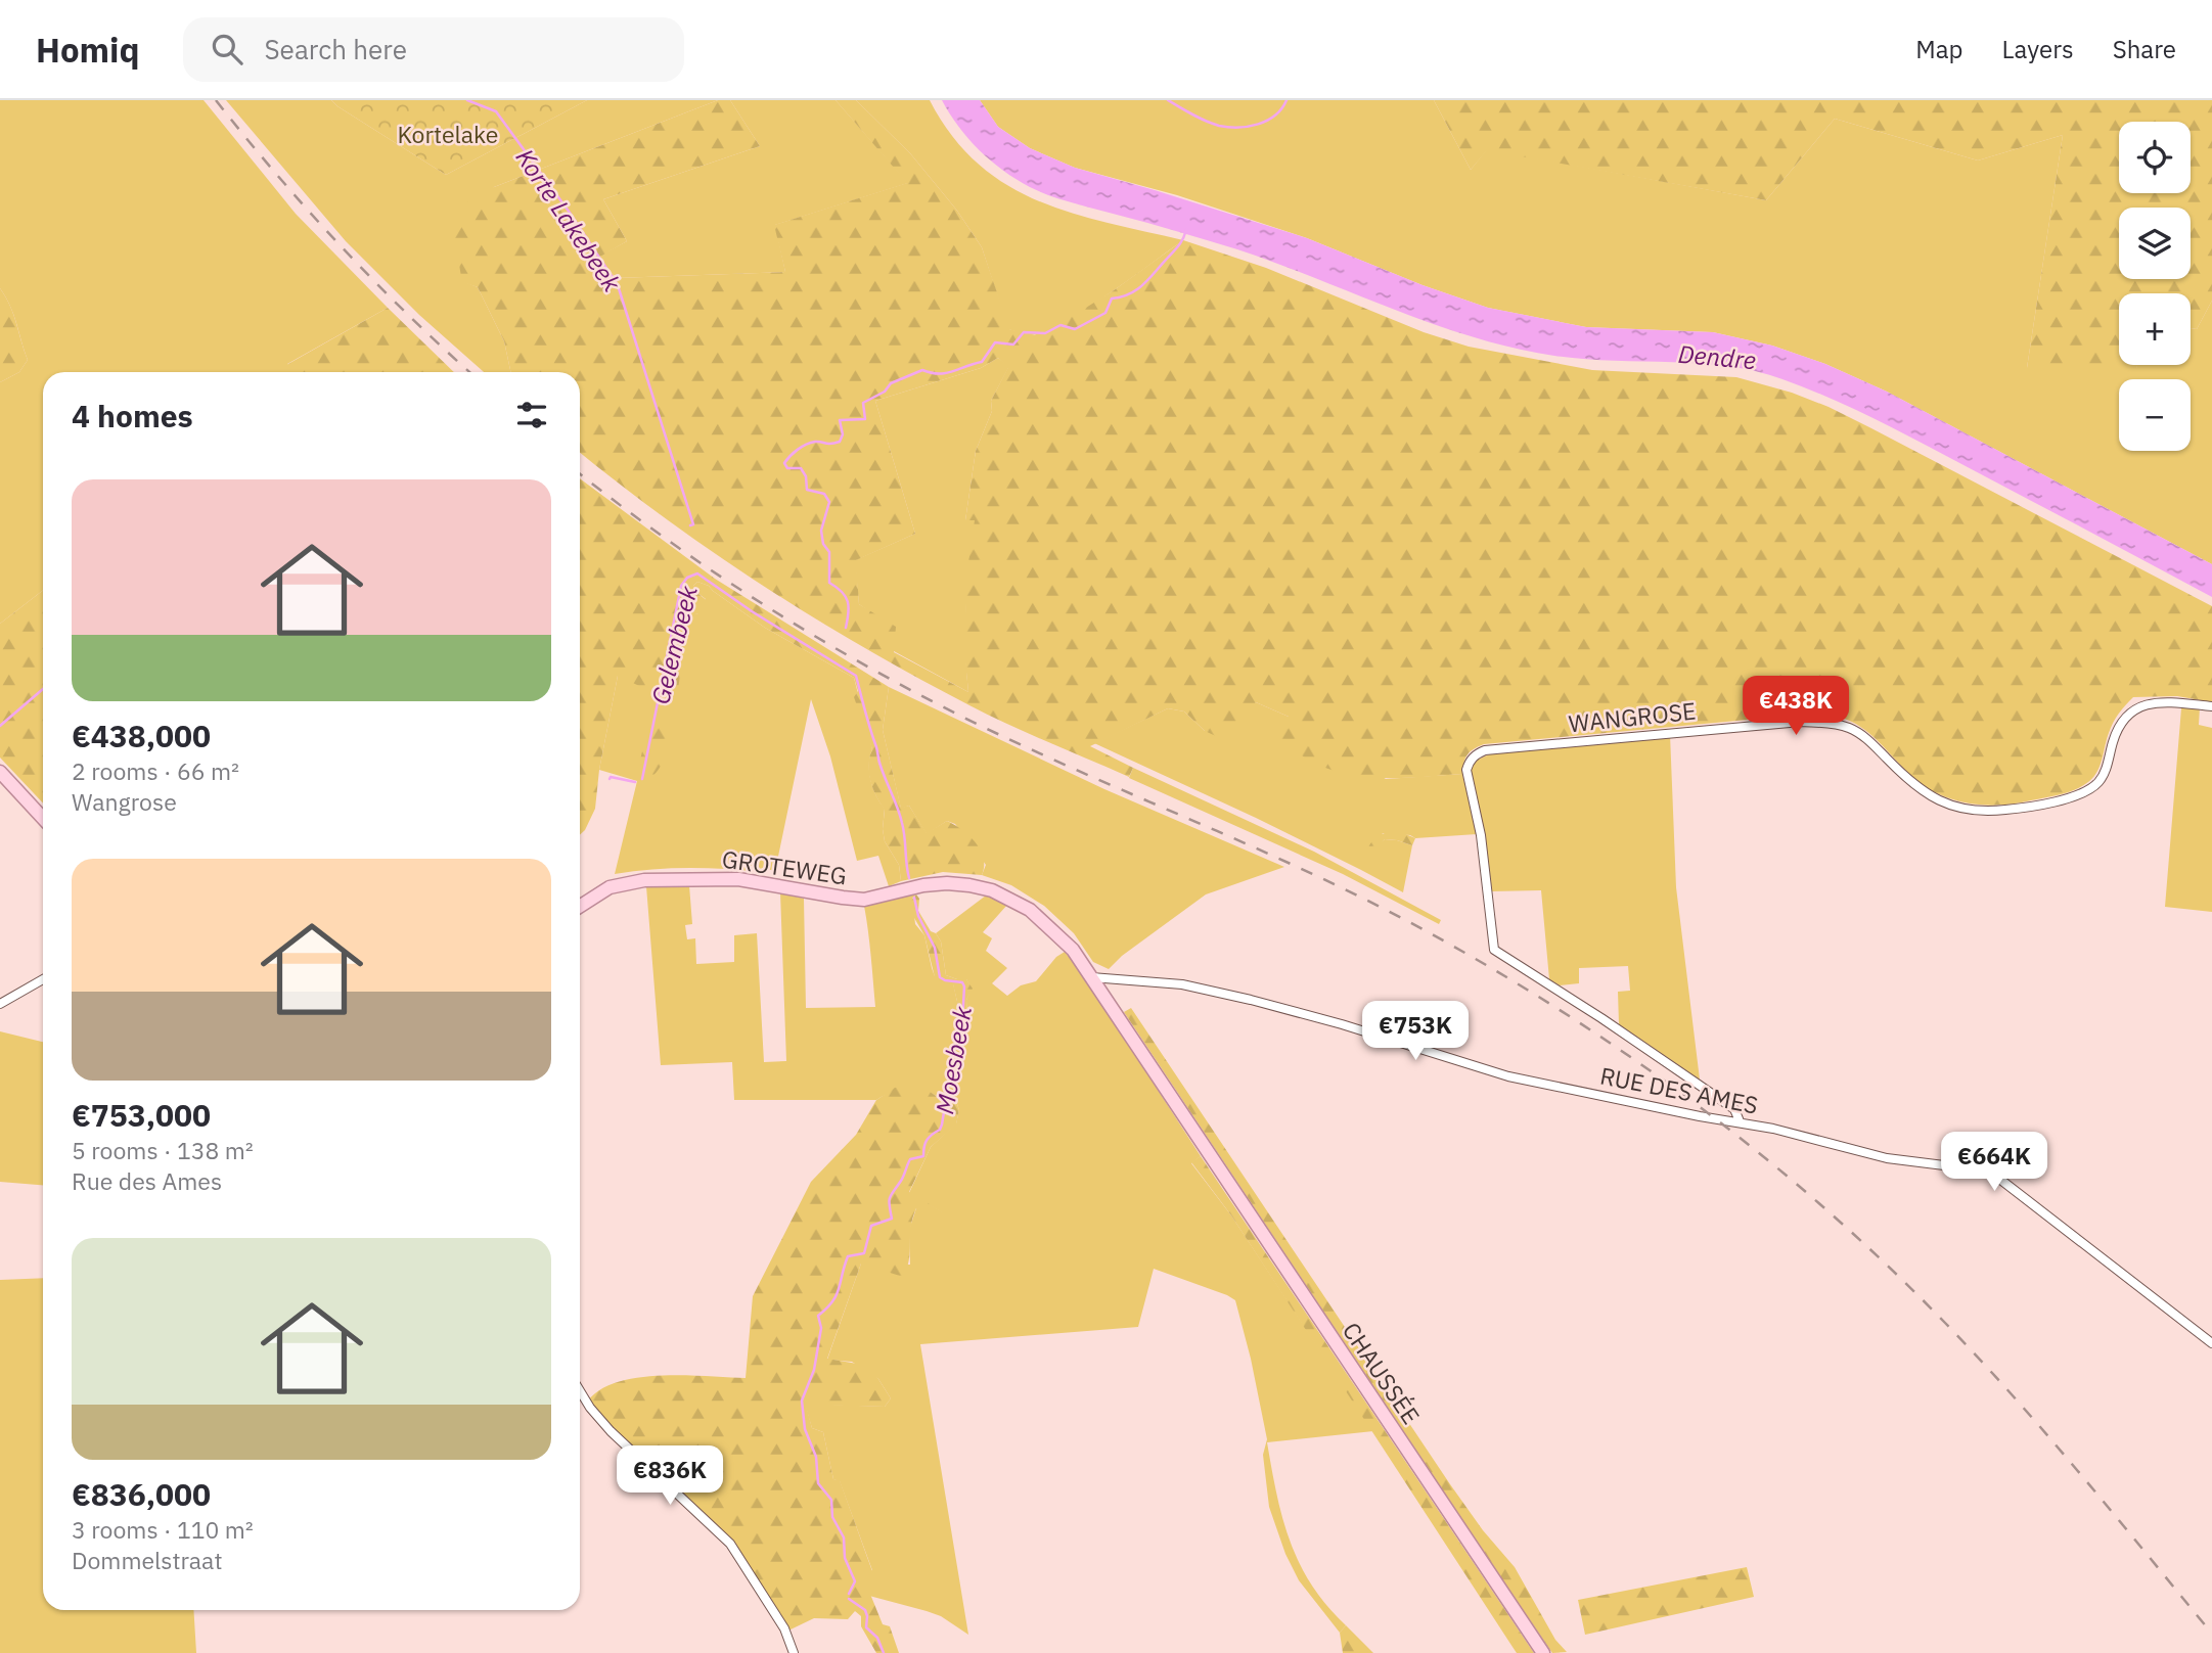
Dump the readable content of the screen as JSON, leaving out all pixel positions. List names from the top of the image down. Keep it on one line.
{"streets":{"main road":["GROTEWEG","CHAUSSÉE"],"street":["WANGROSE","RUE DES AMES"]},"crossings":[["WANGROSE","RUE DES AMES"],["GROTEWEG","RUE DES AMES"],["GROTEWEG","CHAUSSÉE"],["RUE DES AMES","CHAUSSÉE"]],"water":["Korte Lakebeek","Dendre","Gelembeek","Moesbeek"],"parks":["Kortelake"],"page":{"header":"Homiq","search":"Search here","nav":["Map","Layers","Share"],"map_buttons":["+","−"],"heading":"4 homes","list":[{"name":"€438,000","note":"2 rooms · 66 m² · Wangrose"},{"name":"€753,000","note":"5 rooms · 138 m² · Rue des Ames"},{"name":"€836,000","note":"3 rooms · 110 m² · Dommelstraat"}],"price":["€438K","€753K","€664K","€836K"]}}
